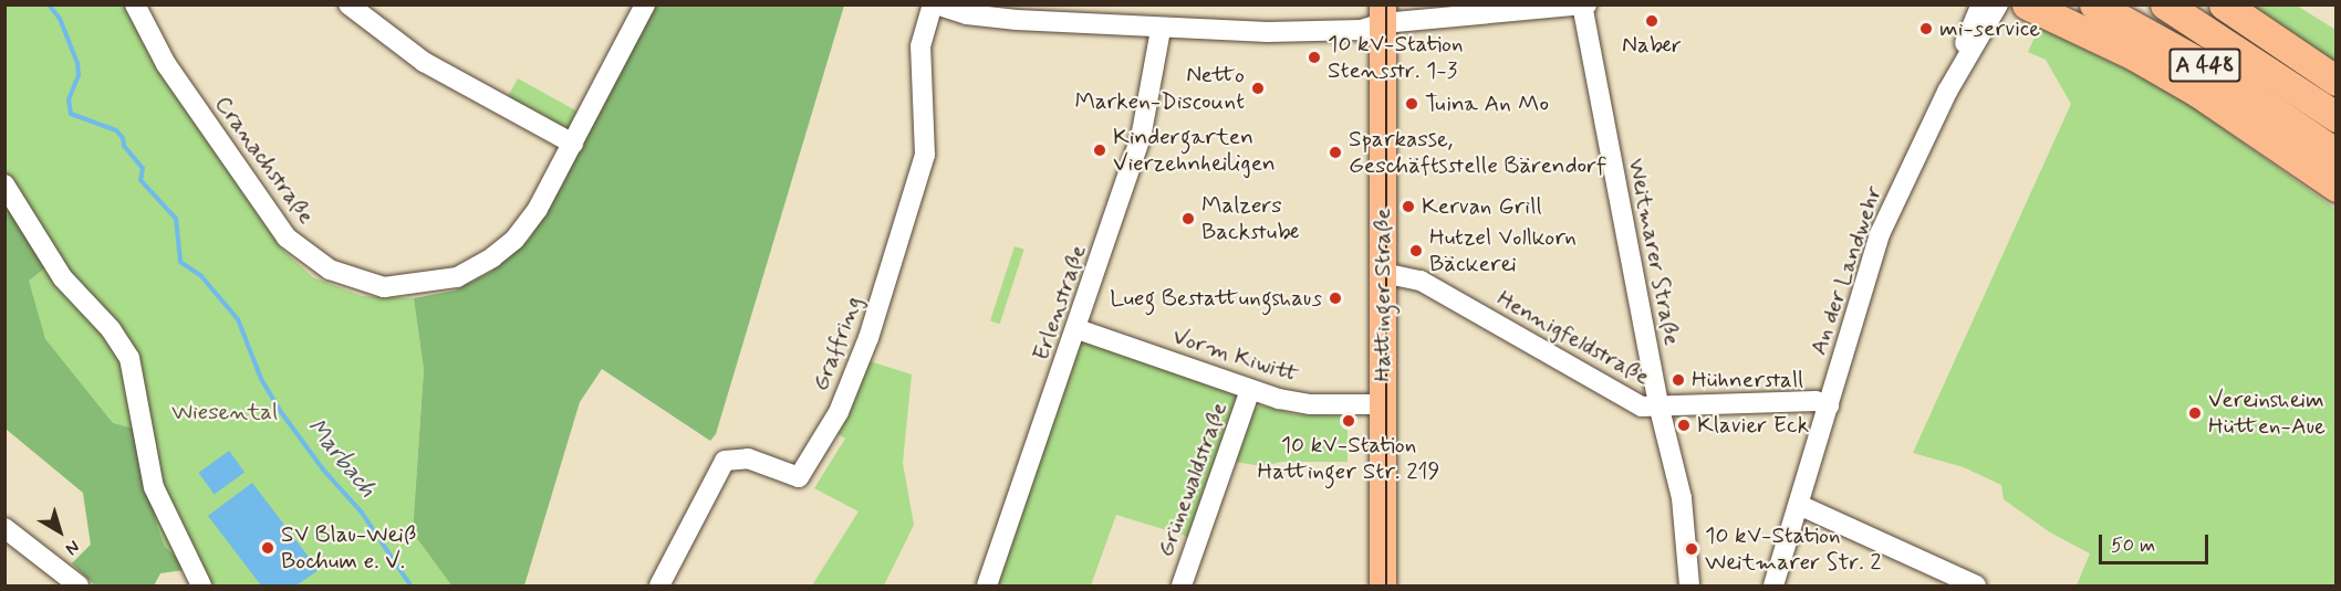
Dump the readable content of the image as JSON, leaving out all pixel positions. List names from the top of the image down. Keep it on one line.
{"streets":{"highway":["A 448"],"main road":["Hattinger Straße"],"street":["Cranachstraße","Weitmarer Straße","An der Landwehr","Erlenstraße","Hennigfeldstraße","Graffring","Vorm Kiwitt","Grünewaldstraße"]},"crossings":[["Weitmarer Straße","Hennigfeldstraße"],["An der Landwehr","Hennigfeldstraße"],["Hattinger Straße","Hennigfeldstraße"],["Hattinger Straße","Vorm Kiwitt"],["Erlenstraße","Vorm Kiwitt"],["Vorm Kiwitt","Grünewaldstraße"]],"water":["Marbach"],"parks":["Wiesental"],"places":["Naber","mi-service","10 kV-Station Stensstr. 1-3","Netto Marken-Discount","Tuina An Mo","Kindergarten Vierzehnheiligen","Sparkasse, Geschäftsstelle Bärendorf","Kervan Grill","Malzers Backstube","Hutzel Vollkorn Bäckerei","Lueg Bestattungshaus","Hühnerstall","Vereinsheim Hütten-Aue","10 kV-Station Hattinger Str. 219","Klavier Eck","SV Blau-Weiß Bochum e. V.","10 kV-Station Weitmarer Str. 2"],"scale_bar":"50 m","north":"bottom right"}
